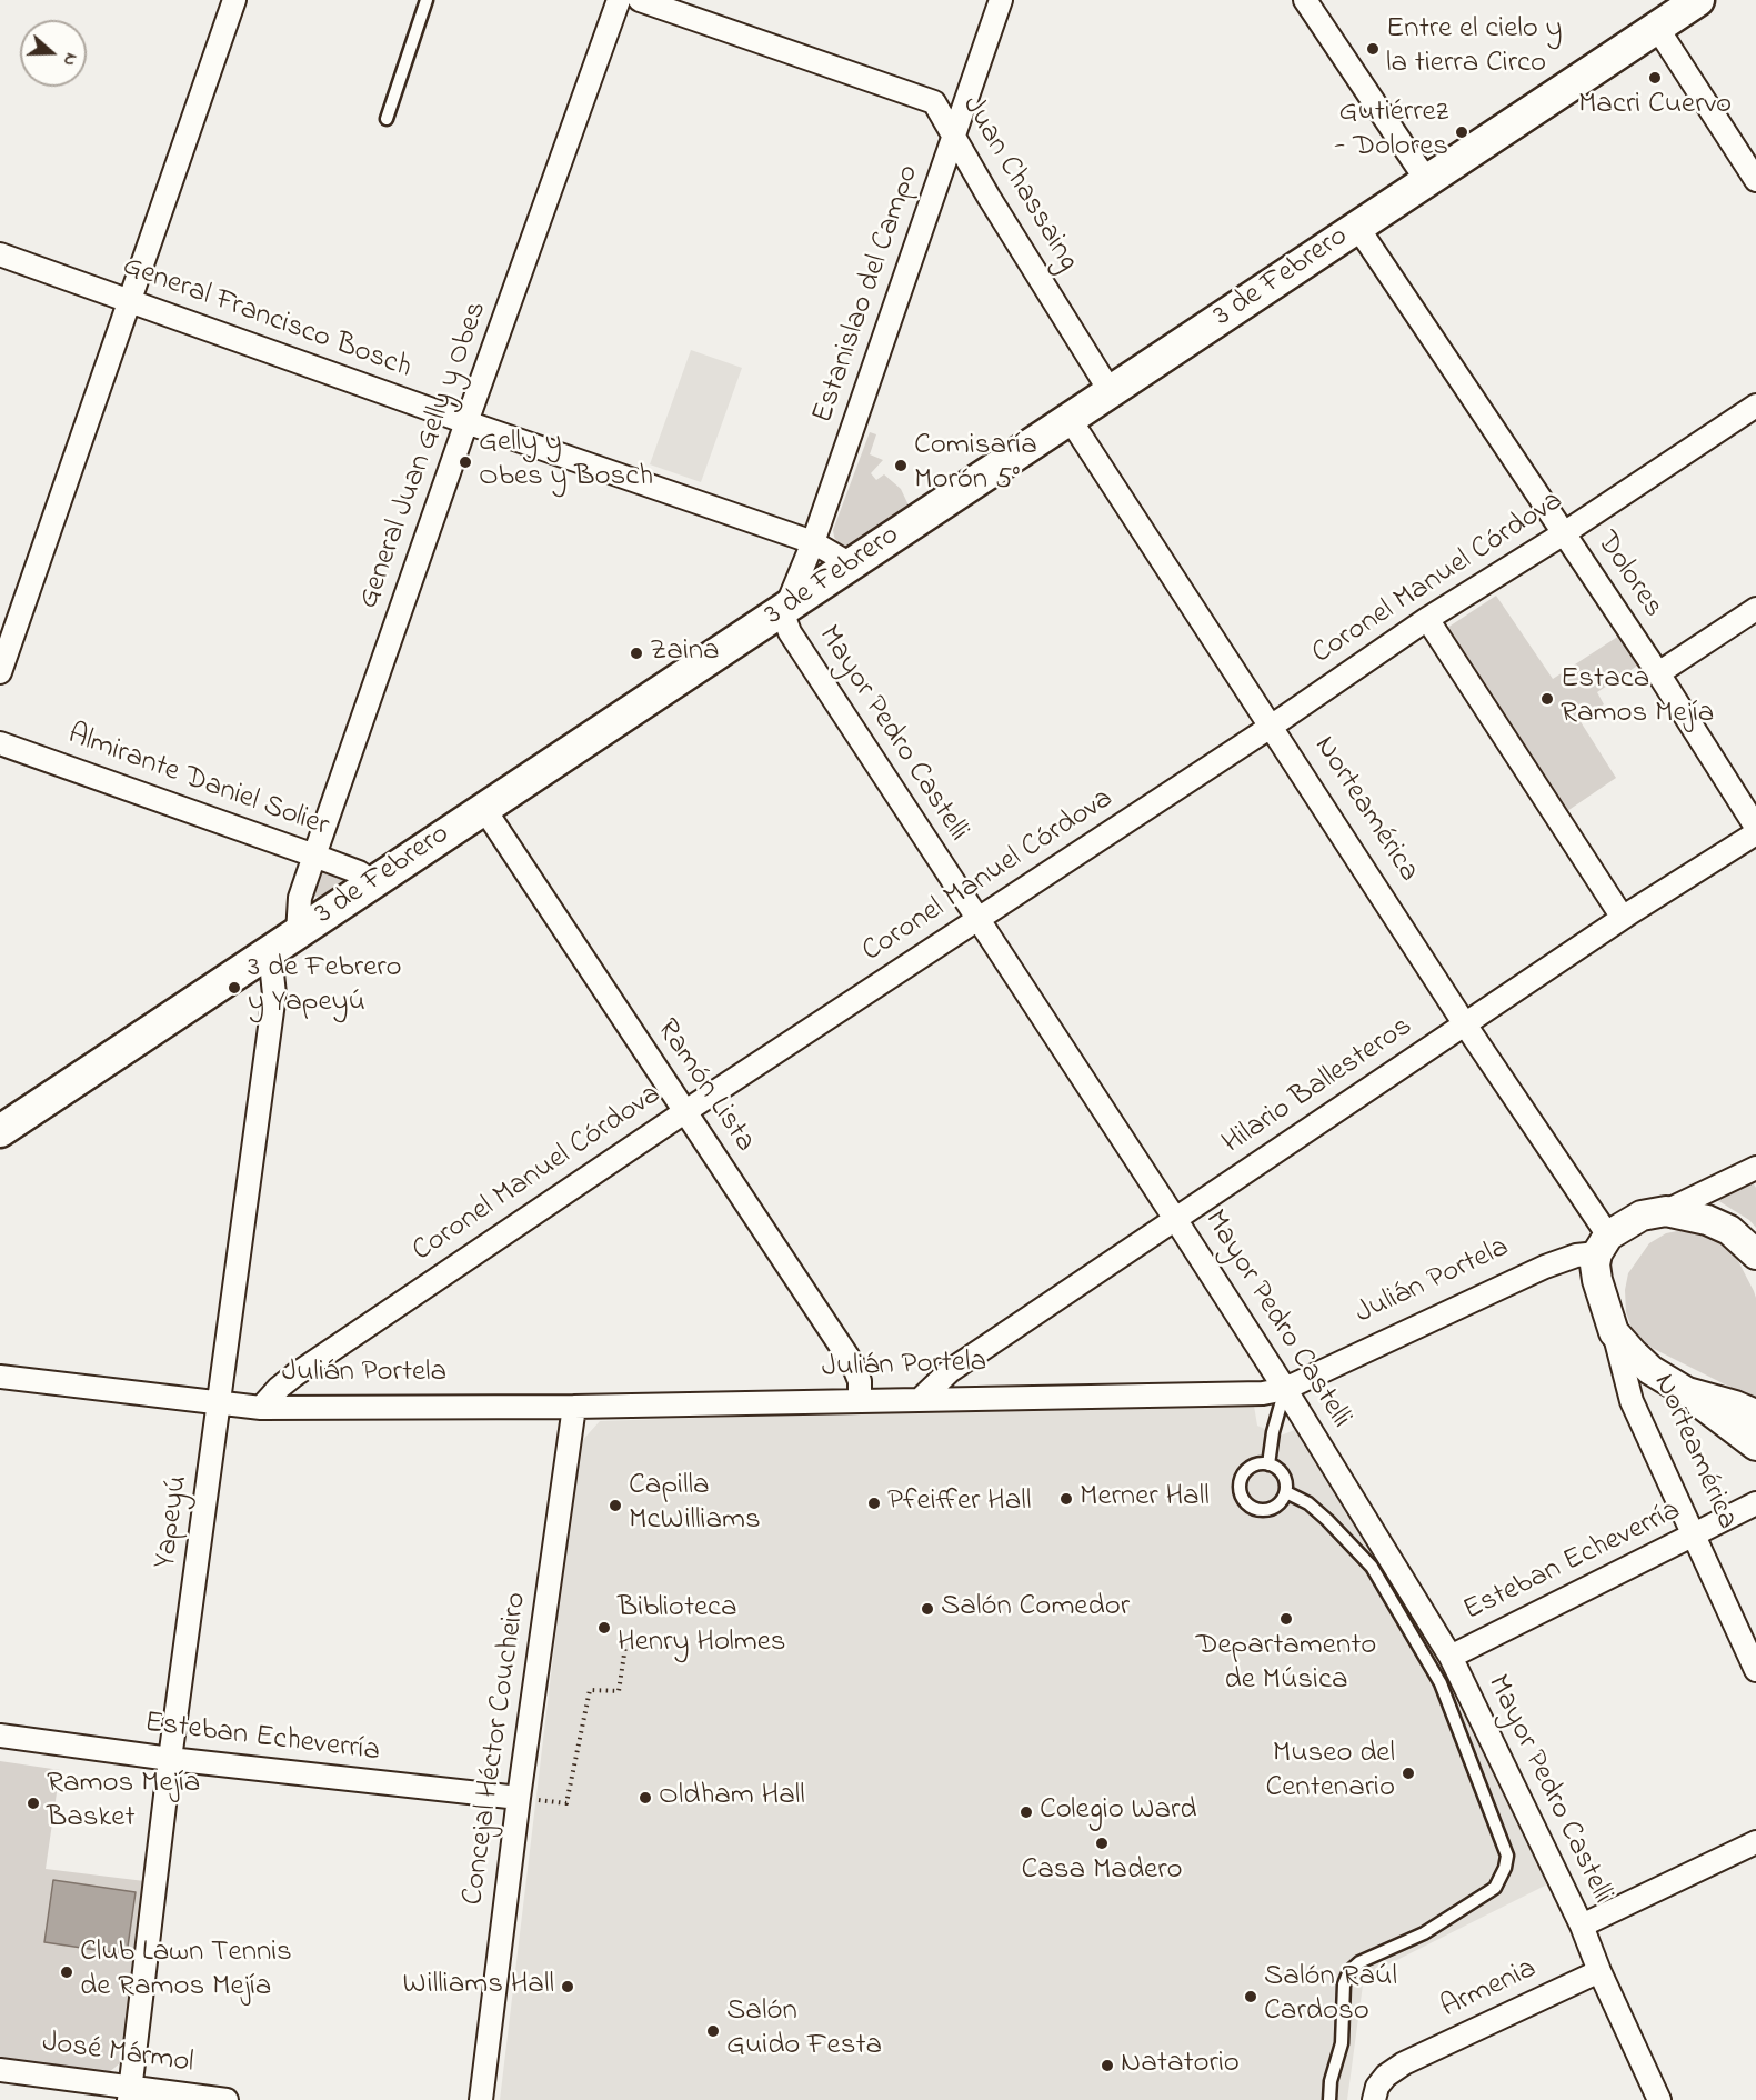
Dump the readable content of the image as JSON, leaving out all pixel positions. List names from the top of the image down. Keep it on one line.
{"streets":{"main road":["3 de Febrero"],"street":["Juan Chassaing","Estanislao del Campo","General Francisco Bosch","General Juan Gelly y Obes","Dolores","Coronel Manuel Córdova","Mayor Pedro Castelli","Almirante Daniel Solier","Norteamérica","Ramón Lista","Hilario Ballesteros","Julián Portela","Yapeyú","Esteban Echeverría","Concejal Héctor Coucheiro","Armenia","José Mármol"]},"crossings":[["Juan Chassaing","3 de Febrero"],["Juan Chassaing","Estanislao del Campo"],["3 de Febrero","Estanislao del Campo"],["3 de Febrero","General Francisco Bosch"],["3 de Febrero","General Juan Gelly y Obes"],["3 de Febrero","Dolores"],["3 de Febrero","Mayor Pedro Castelli"],["3 de Febrero","Almirante Daniel Solier"],["3 de Febrero","Norteamérica"],["3 de Febrero","Ramón Lista"],["3 de Febrero","Yapeyú"],["Estanislao del Campo","General Francisco Bosch"],["Estanislao del Campo","Mayor Pedro Castelli"],["General Francisco Bosch","General Juan Gelly y Obes"],["General Juan Gelly y Obes","Almirante Daniel Solier"],["Dolores","Coronel Manuel Córdova"],["Coronel Manuel Córdova","Mayor Pedro Castelli"],["Coronel Manuel Córdova","Norteamérica"],["Coronel Manuel Córdova","Ramón Lista"],["Coronel Manuel Córdova","Julián Portela"],["Mayor Pedro Castelli","Hilario Ballesteros"],["Mayor Pedro Castelli","Julián Portela"],["Mayor Pedro Castelli","Esteban Echeverría"],["Mayor Pedro Castelli","Armenia"],["Norteamérica","Hilario Ballesteros"],["Norteamérica","Julián Portela"],["Norteamérica","Esteban Echeverría"],["Ramón Lista","Julián Portela"],["Hilario Ballesteros","Julián Portela"],["Julián Portela","Yapeyú"],["Julián Portela","Concejal Héctor Coucheiro"],["Yapeyú","Esteban Echeverría"],["Yapeyú","José Mármol"],["Esteban Echeverría","Concejal Héctor Coucheiro"]],"places":["Entre el cielo y la tierra Circo","Macri Cuervo","Gutiérrez - Dolores","Gelly y Obes y Bosch","Comisaría Morón 5°","Zaina","Estaca Ramos Mejía","3 de Febrero y Yapeyú","Merner Hall","Pfeiffer Hall","Capilla McWilliams","Salón Comedor","Departamento de Música","Biblioteca Henry Holmes","Museo del Centenario","Oldham Hall","Ramos Mejía Basket","Colegio Ward","Casa Madero","Club Lawn Tennis de Ramos Mejía","Williams Hall","Salón Raúl Cardoso","Salón Guido Festa","Natatorio"],"north":"right"}
